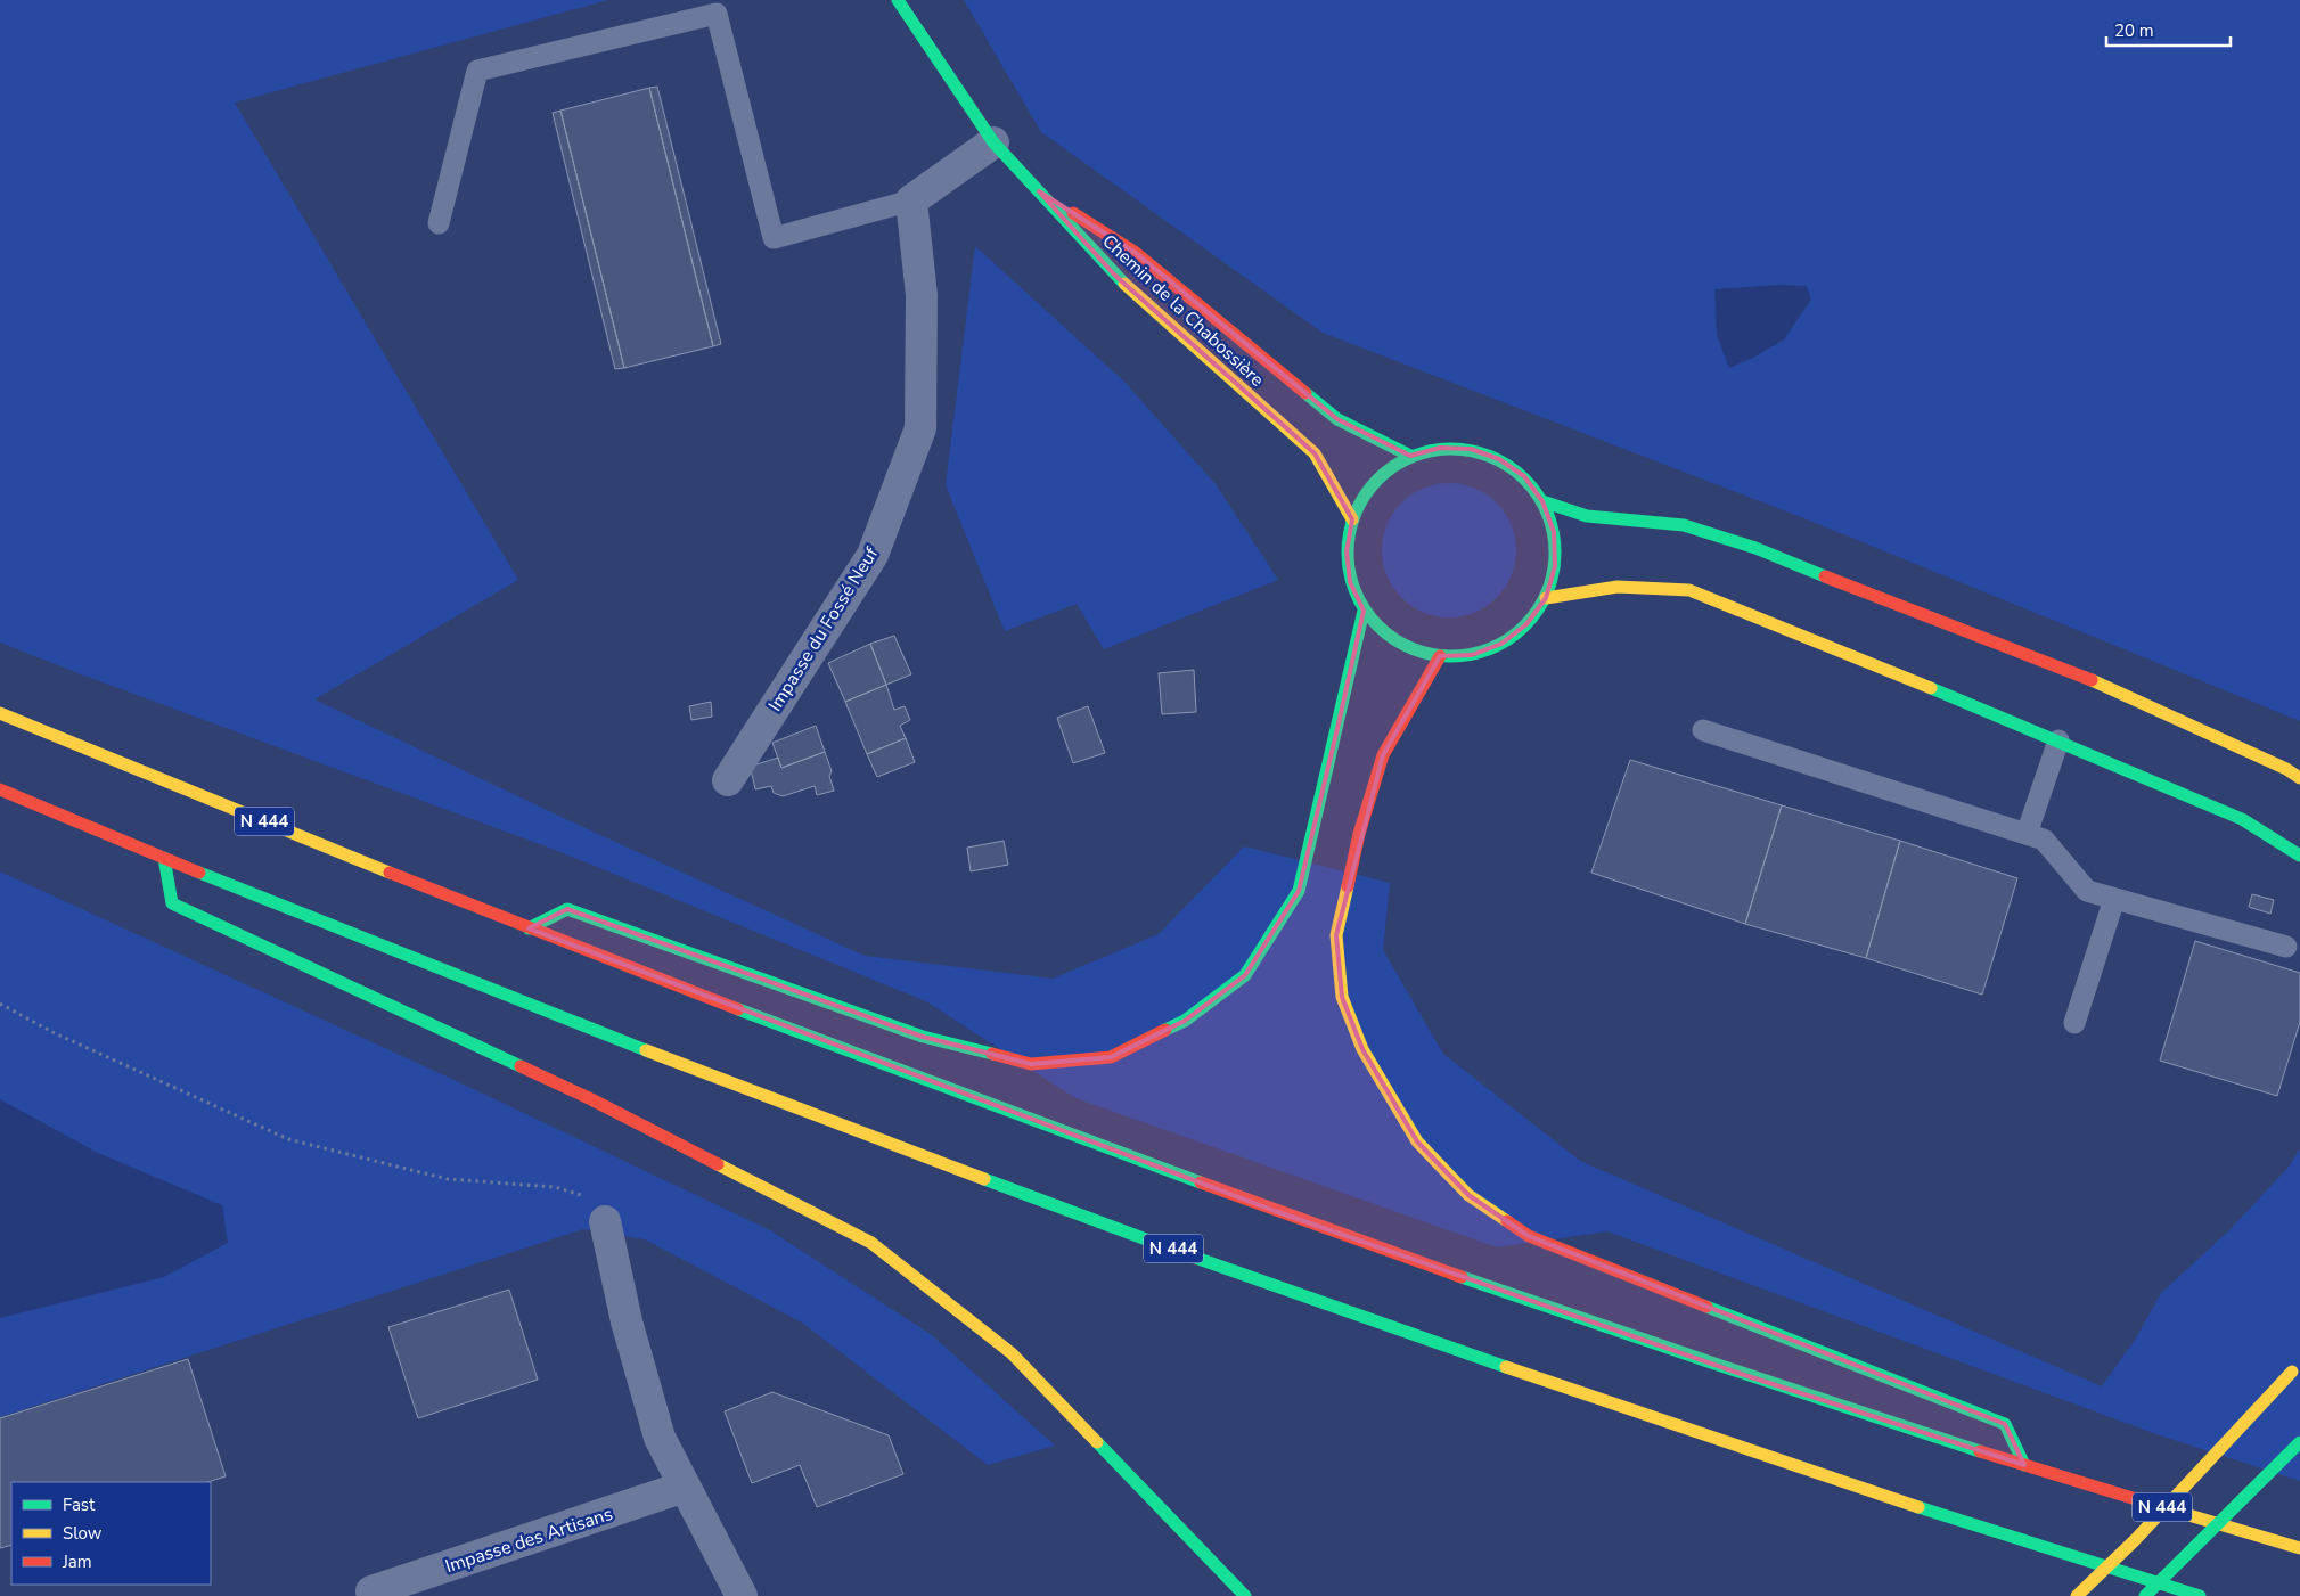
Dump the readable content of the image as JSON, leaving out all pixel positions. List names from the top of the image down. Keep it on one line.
{"streets":{"main road":["Chemin de la Chabossière","N 444"],"street":["Impasse du Fossé Neuf","Impasse des Artisans"]},"legend":["Fast","Slow","Jam"],"scale_bar":"20 m"}
